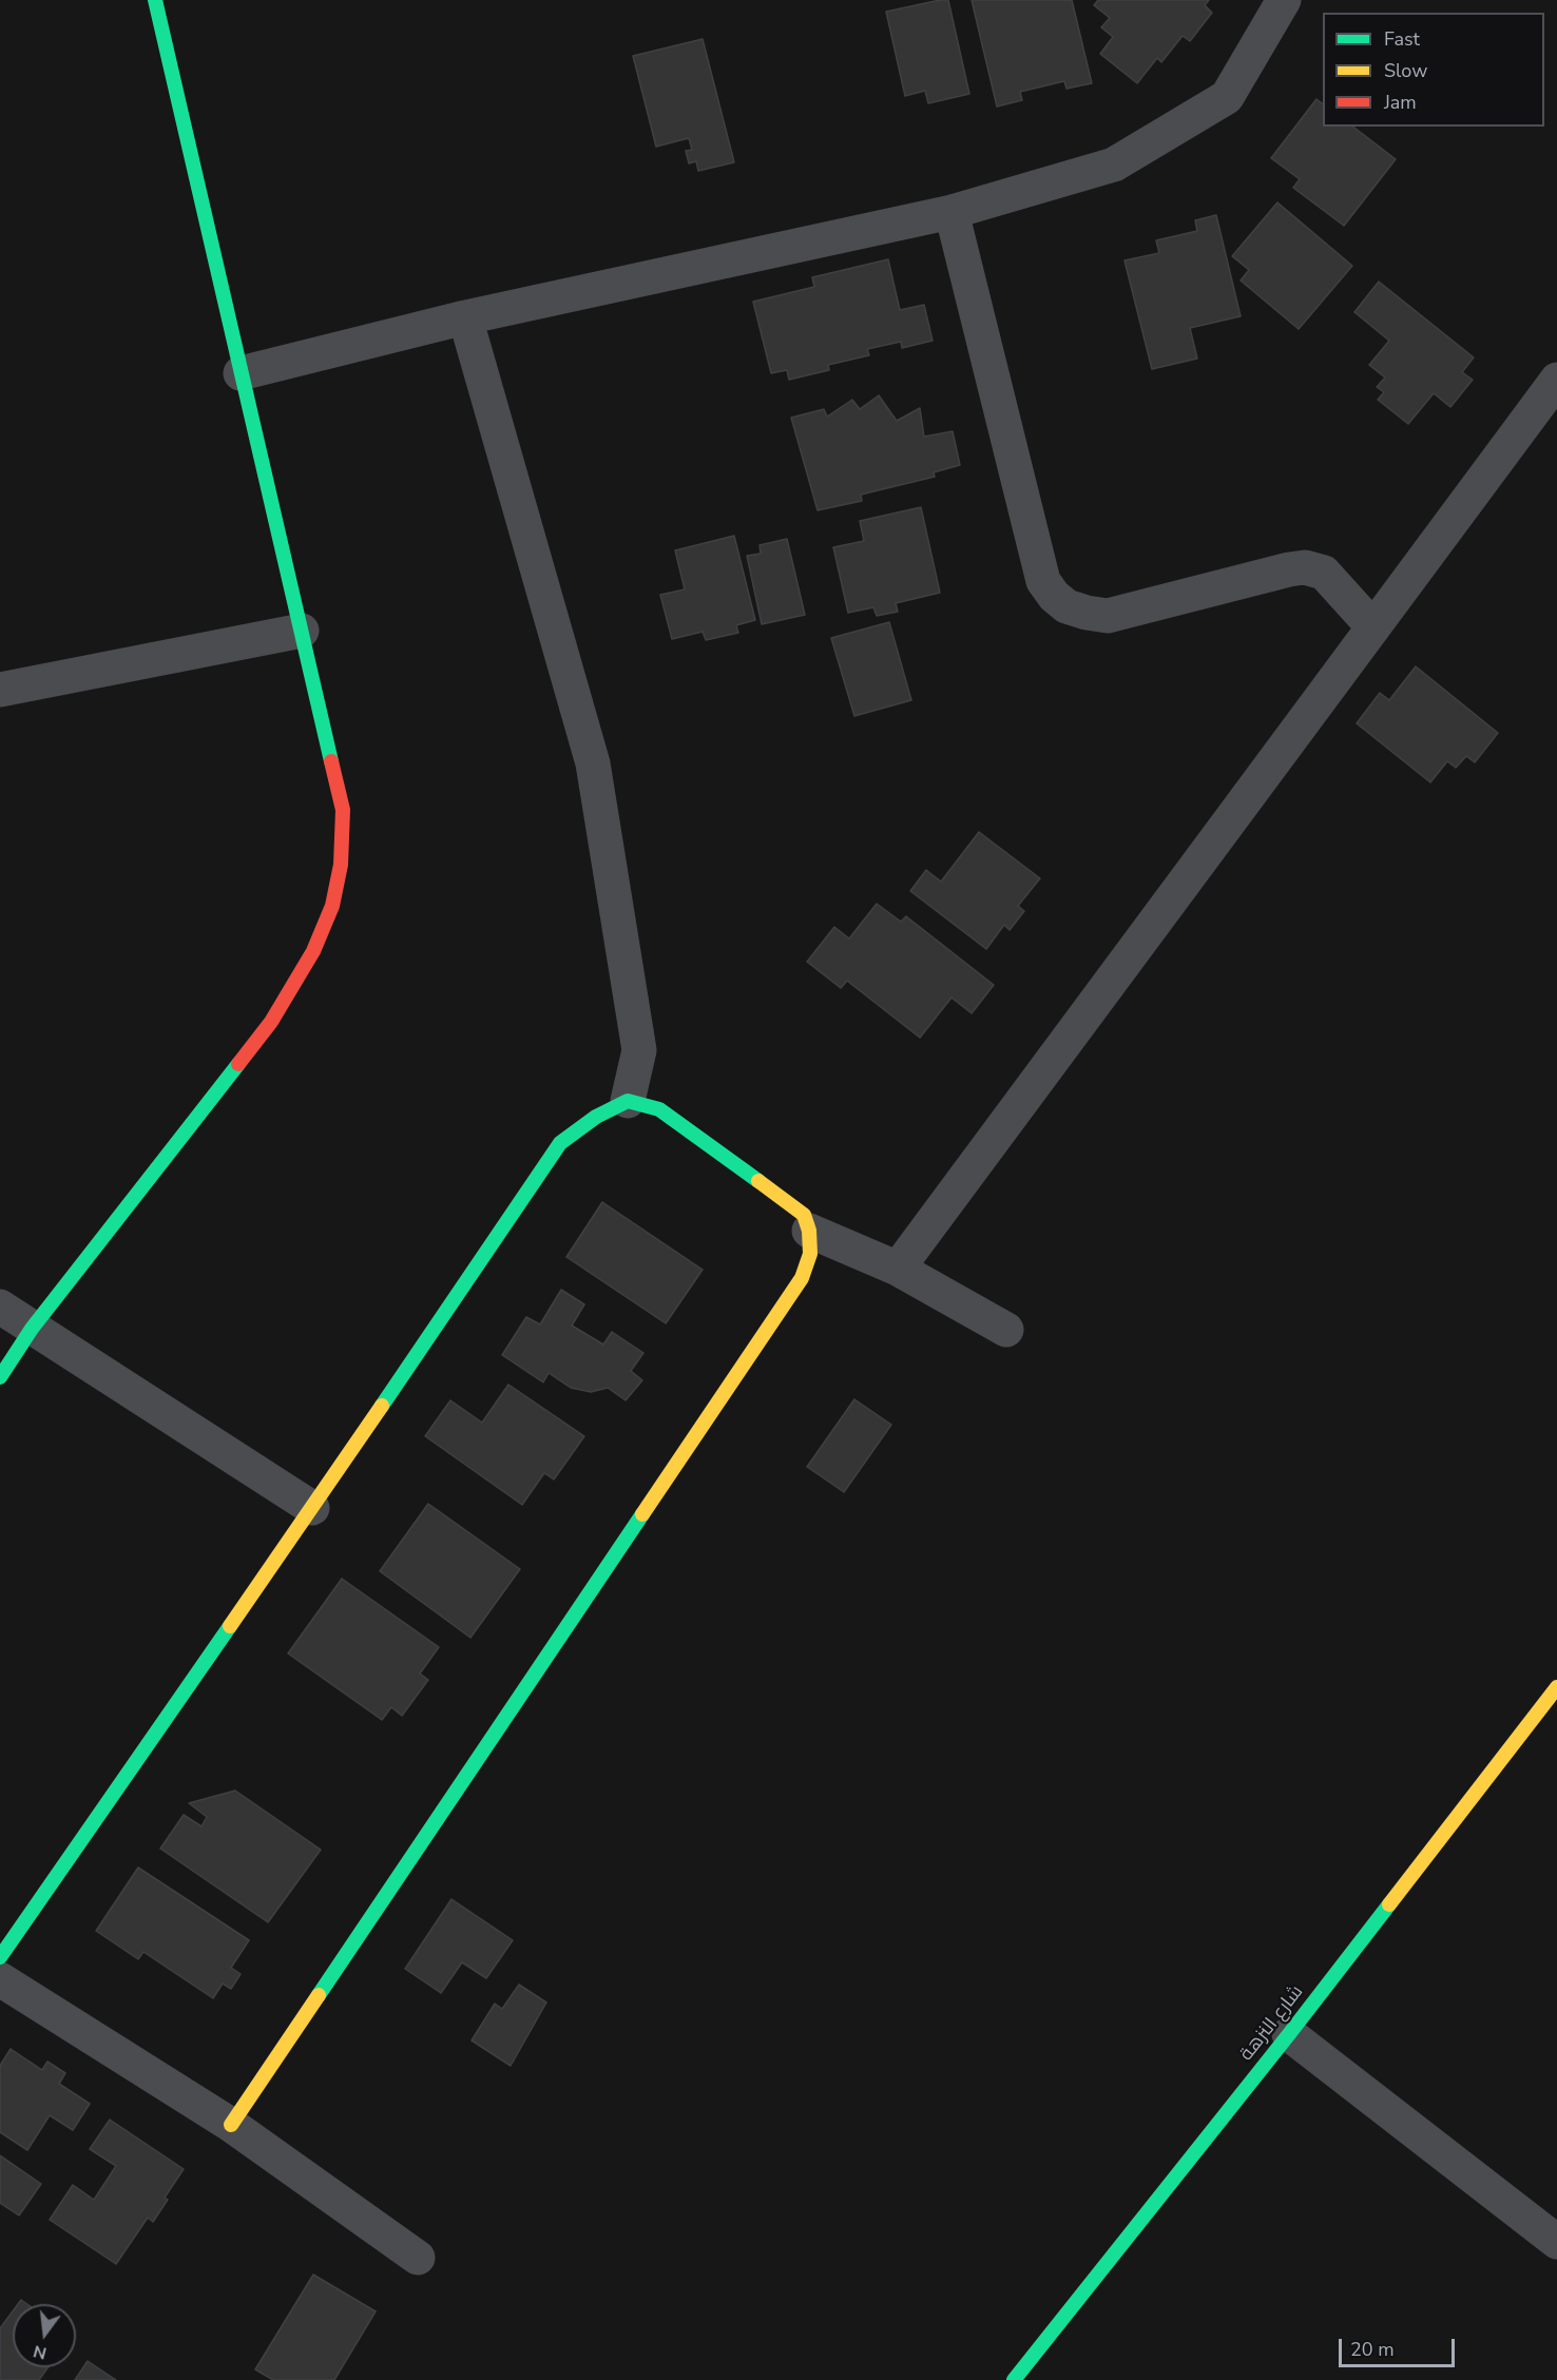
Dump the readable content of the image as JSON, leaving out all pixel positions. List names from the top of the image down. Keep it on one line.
{"streets":{"street":["شارع النزهة"]},"legend":["Fast","Slow","Jam"],"scale_bar":"20 m","north":"bottom"}
